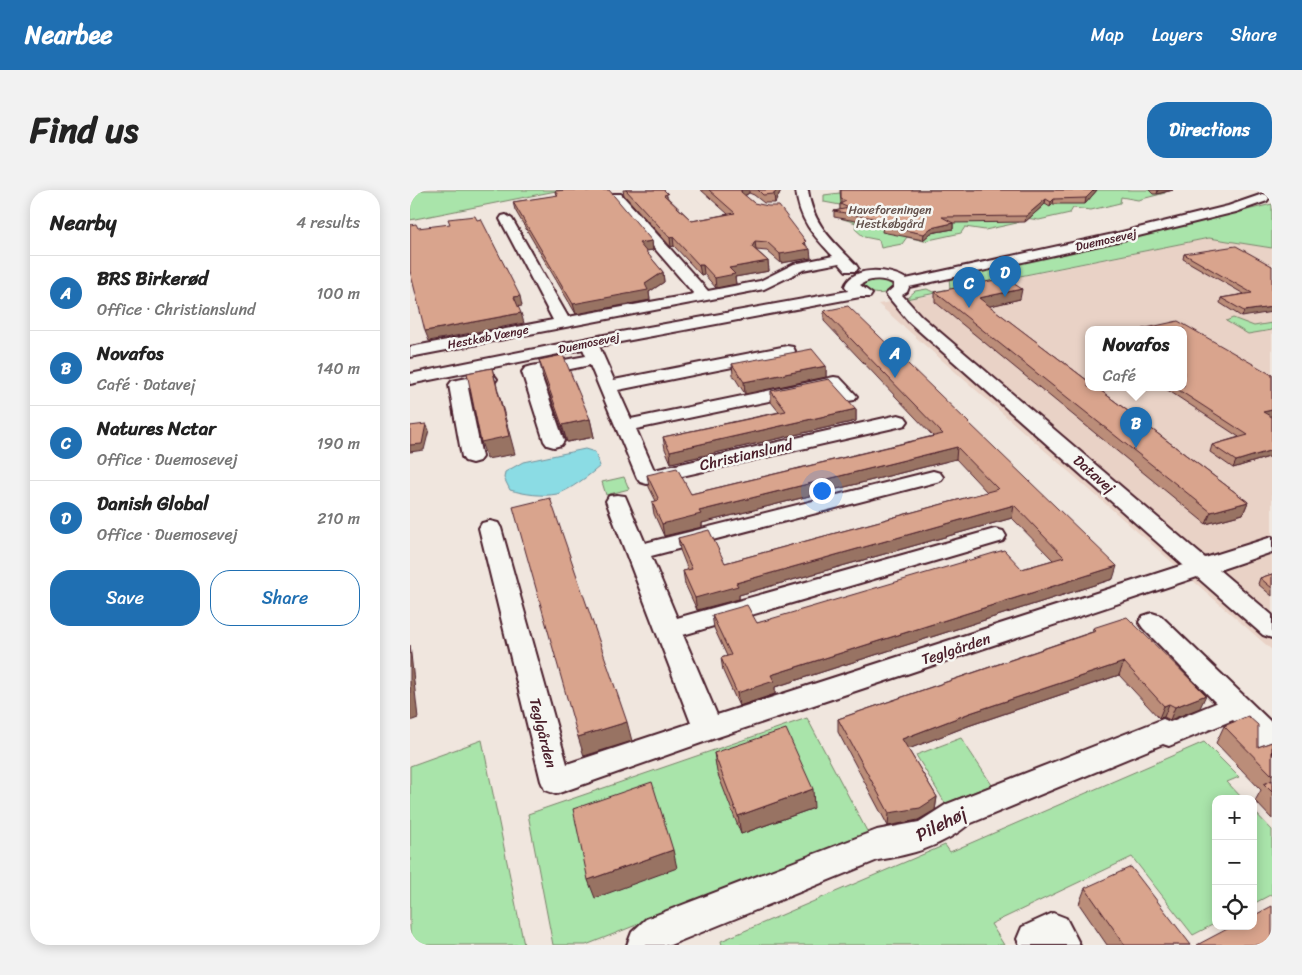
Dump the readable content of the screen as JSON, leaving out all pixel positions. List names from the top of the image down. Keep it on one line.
{"streets":{"street":["Duemosevej","Hestkøb Vænge","Christianslund","Datavej","Teglgården","Pilehøj"]},"crossings":[["Duemosevej","Christianslund"],["Duemosevej","Datavej"],["Datavej","Teglgården"]],"parks":["Haveforeningen Hestkøbgård"],"page":{"header":"Nearbee","nav":["Map","Layers","Share"],"title":"Find us","buttons":["Directions",["Save","Share"]],"heading":["Nearby","4 results"],"list":[{"mark":"A","name":"BRS Birkerød","note":"Office · Christianslund","value":"100 m"},{"mark":"B","name":"Novafos","note":"Café · Datavej","value":"140 m"},{"mark":"C","name":"Natures Nctar","note":"Office · Duemosevej","value":"190 m"},{"mark":"D","name":"Danish Global","note":"Office · Duemosevej","value":"210 m"}],"pins":["D","C","A","B"],"popup":["Novafos","Café"],"map_buttons":["+","−"]}}
